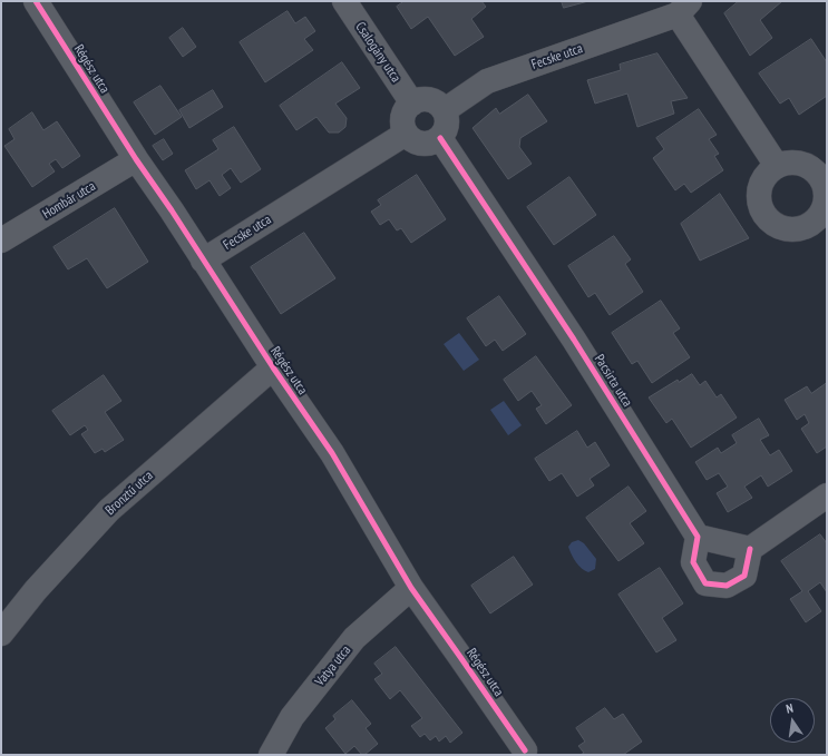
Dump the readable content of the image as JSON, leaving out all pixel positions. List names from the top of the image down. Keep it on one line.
{"streets":{"street":["Csalogány utca","Fecske utca","Régész utca","Hombár utca","Pacsirta utca","Bronztű utca","Vatya utca"]},"crossings":[["Csalogány utca","Fecske utca"],["Csalogány utca","Pacsirta utca"],["Fecske utca","Régész utca"],["Fecske utca","Pacsirta utca"],["Régész utca","Hombár utca"],["Régész utca","Bronztű utca"],["Régész utca","Vatya utca"]],"north":"top"}
